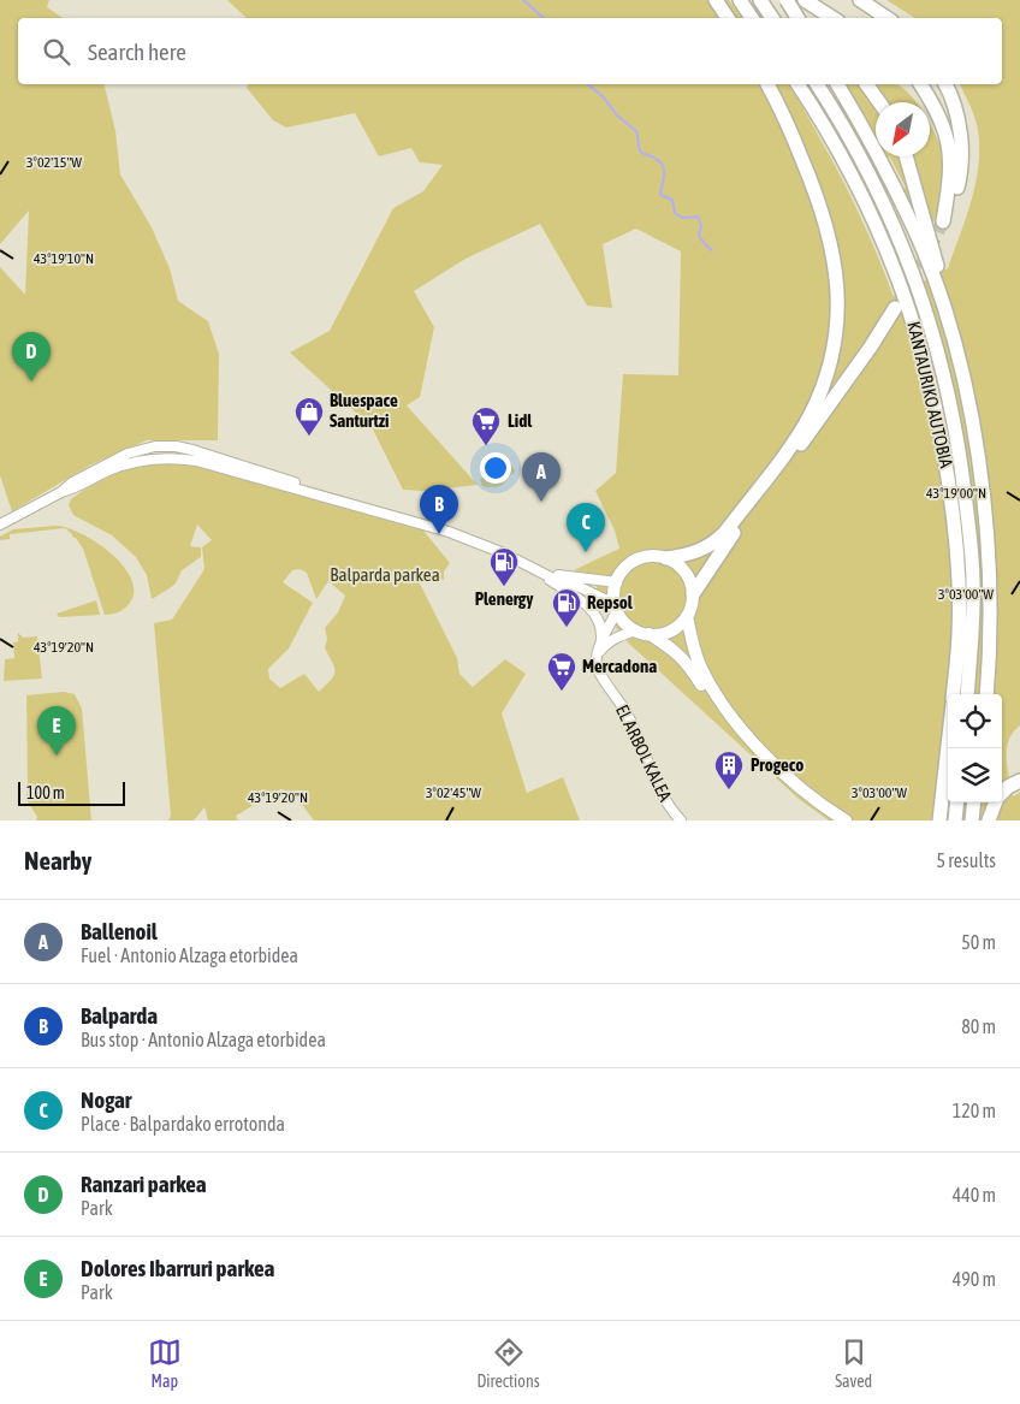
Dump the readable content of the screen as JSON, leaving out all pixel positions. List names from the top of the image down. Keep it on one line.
{"streets":{"highway":["KANTAURIKO AUTOBIA"],"street":["EL ARBOL KALEA"]},"parks":["Balparda parkea"],"places":{"shop":["Bluespace Santurtzi"],"supermarket":["Lidl","Mercadona"],"fuel station":["Plenergy","Repsol"],"building":["Progeco"]},"scale_bar":"100 m","north":"bottom left","page":{"search":"Search here","pins":["D","A","B","C","E"],"scale":"100 m","heading":["Nearby","5 results"],"list":[{"mark":"A","name":"Ballenoil","note":"Fuel · Antonio Alzaga etorbidea","value":"50 m"},{"mark":"B","name":"Balparda","note":"Bus stop · Antonio Alzaga etorbidea","value":"80 m"},{"mark":"C","name":"Nogar","note":"Place · Balpardako errotonda","value":"120 m"},{"mark":"D","name":"Ranzari parkea","note":"Park","value":"440 m"},{"mark":"E","name":"Dolores Ibarruri parkea","note":"Park","value":"490 m"}],"nav":["Map","Directions","Saved"]},"coordinates":["3°02'15\"W","43°19'10\"N","43°19'00\"N","3°03'00\"W","43°19'20\"N","3°02'45\"W"]}
